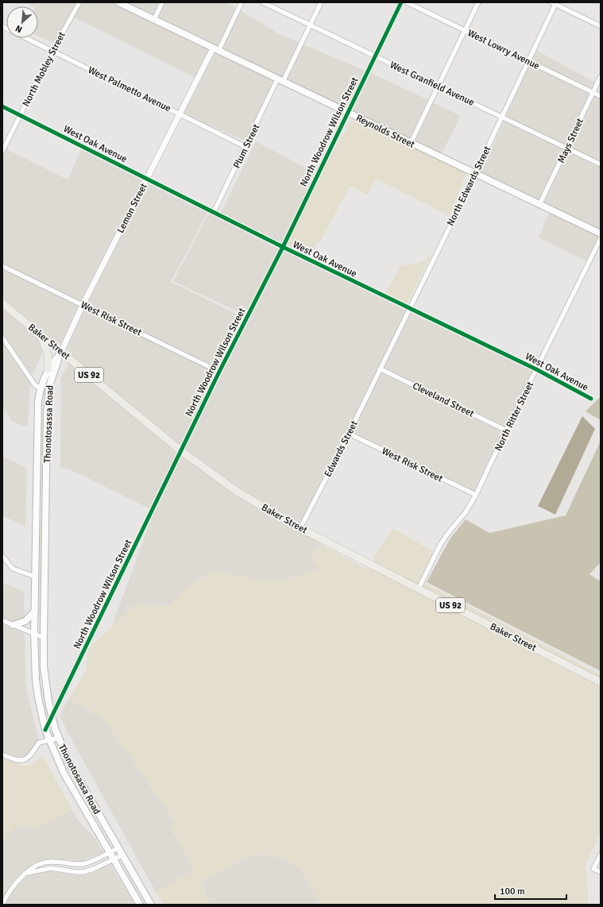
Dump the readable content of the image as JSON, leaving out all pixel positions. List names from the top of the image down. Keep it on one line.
{"streets":{"main road":["Reynolds Street","Baker Street","US 92","Thonotosassa Road"],"street":["West Lowry Avenue","North Mobley Street","West Granfield Avenue","West Palmetto Avenue","North Woodrow Wilson Street","Mays Street","West Oak Avenue","Plum Street","North Edwards Street","Lemon Street","West Risk Street","Cleveland Street","North Ritter Street","Edwards Street"]},"crossings":[["West Lowry Avenue","Mays Street"],["West Lowry Avenue","North Edwards Street"],["North Mobley Street","West Palmetto Avenue"],["North Mobley Street","West Oak Avenue"],["West Granfield Avenue","North Woodrow Wilson Street"],["West Granfield Avenue","Mays Street"],["West Granfield Avenue","Plum Street"],["West Granfield Avenue","North Edwards Street"],["West Palmetto Avenue","Plum Street"],["West Palmetto Avenue","Lemon Street"],["Reynolds Street","North Woodrow Wilson Street"],["Reynolds Street","Mays Street"],["Reynolds Street","Plum Street"],["Reynolds Street","North Edwards Street"],["Reynolds Street","Lemon Street"],["North Woodrow Wilson Street","West Oak Avenue"],["North Woodrow Wilson Street","West Risk Street"],["North Woodrow Wilson Street","Baker Street"],["North Woodrow Wilson Street","Thonotosassa Road"],["West Oak Avenue","Plum Street"],["West Oak Avenue","North Edwards Street"],["West Oak Avenue","Lemon Street"],["West Oak Avenue","North Ritter Street"],["North Edwards Street","Cleveland Street"],["North Edwards Street","Edwards Street"],["Lemon Street","West Risk Street"],["Lemon Street","Baker Street"],["Lemon Street","Thonotosassa Road"],["West Risk Street","North Ritter Street"],["West Risk Street","Edwards Street"],["Baker Street","North Ritter Street"],["Baker Street","Thonotosassa Road"],["Baker Street","Edwards Street"],["Cleveland Street","North Ritter Street"],["Cleveland Street","Edwards Street"]],"scale_bar":"100 m","north":"bottom left"}
